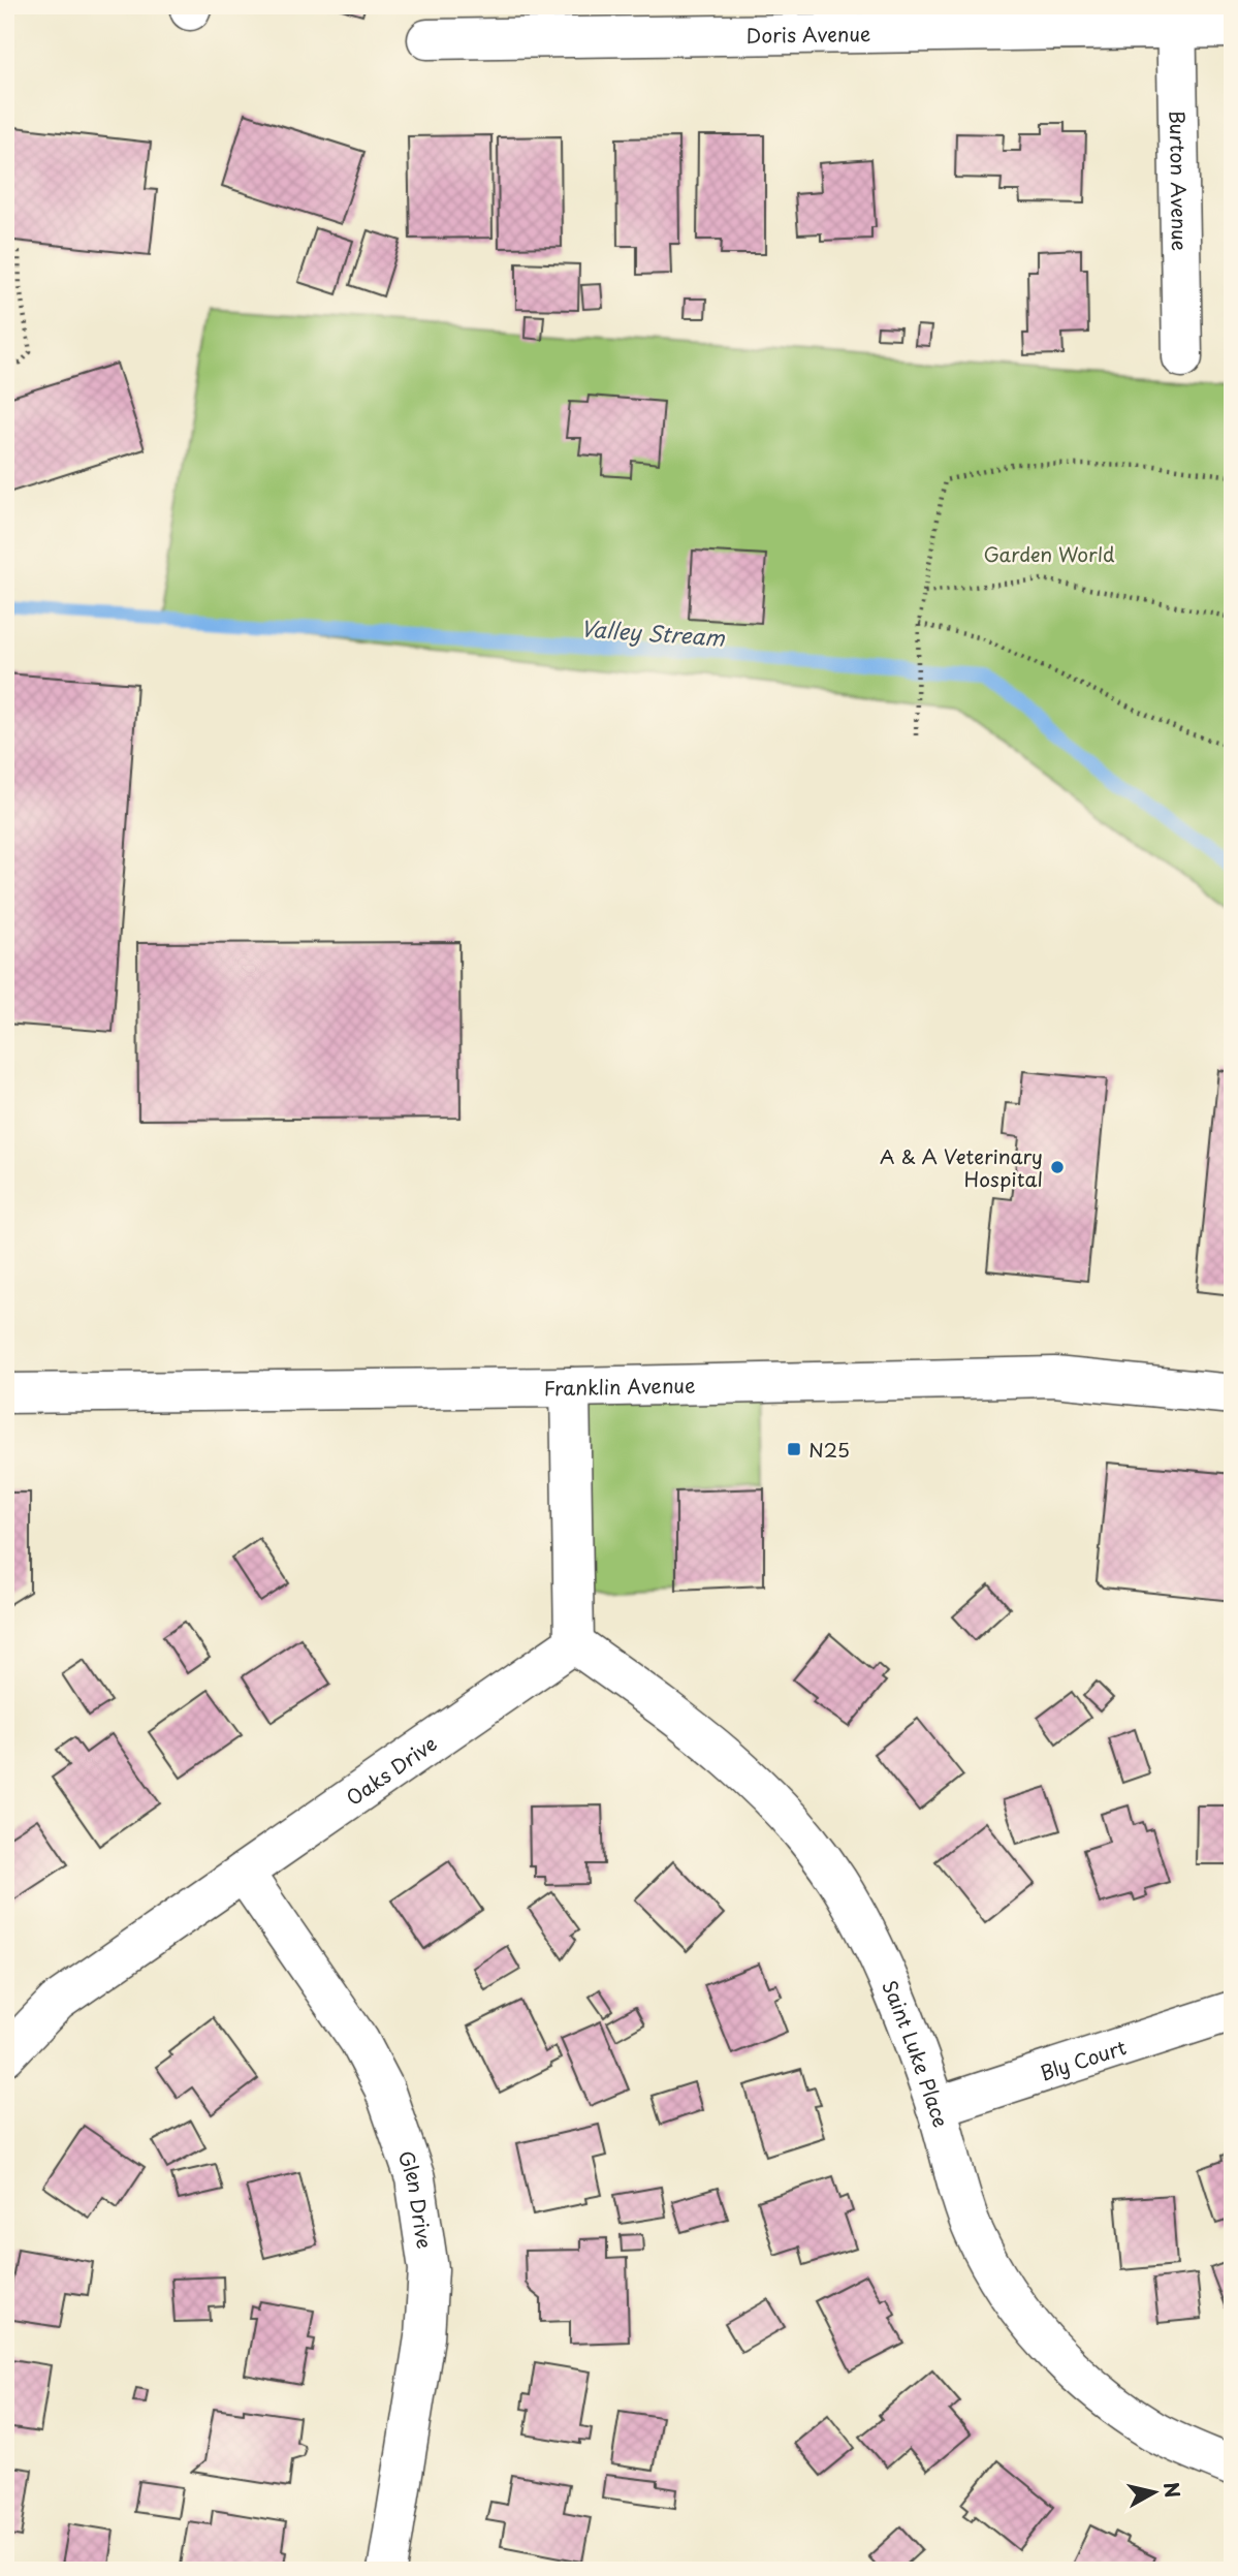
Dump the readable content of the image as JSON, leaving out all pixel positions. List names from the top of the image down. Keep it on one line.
{"streets":{"street":["Doris Avenue","Burton Avenue","Franklin Avenue","Oaks Drive","Saint Luke Place","Bly Court","Glen Drive"]},"crossings":[["Doris Avenue","Burton Avenue"],["Oaks Drive","Saint Luke Place"],["Oaks Drive","Glen Drive"],["Saint Luke Place","Bly Court"]],"water":["Valley Stream"],"parks":["Garden World"],"places":{"other":["A & A Veterinary Hospital"],"transit":["N25"]},"north":"right"}
